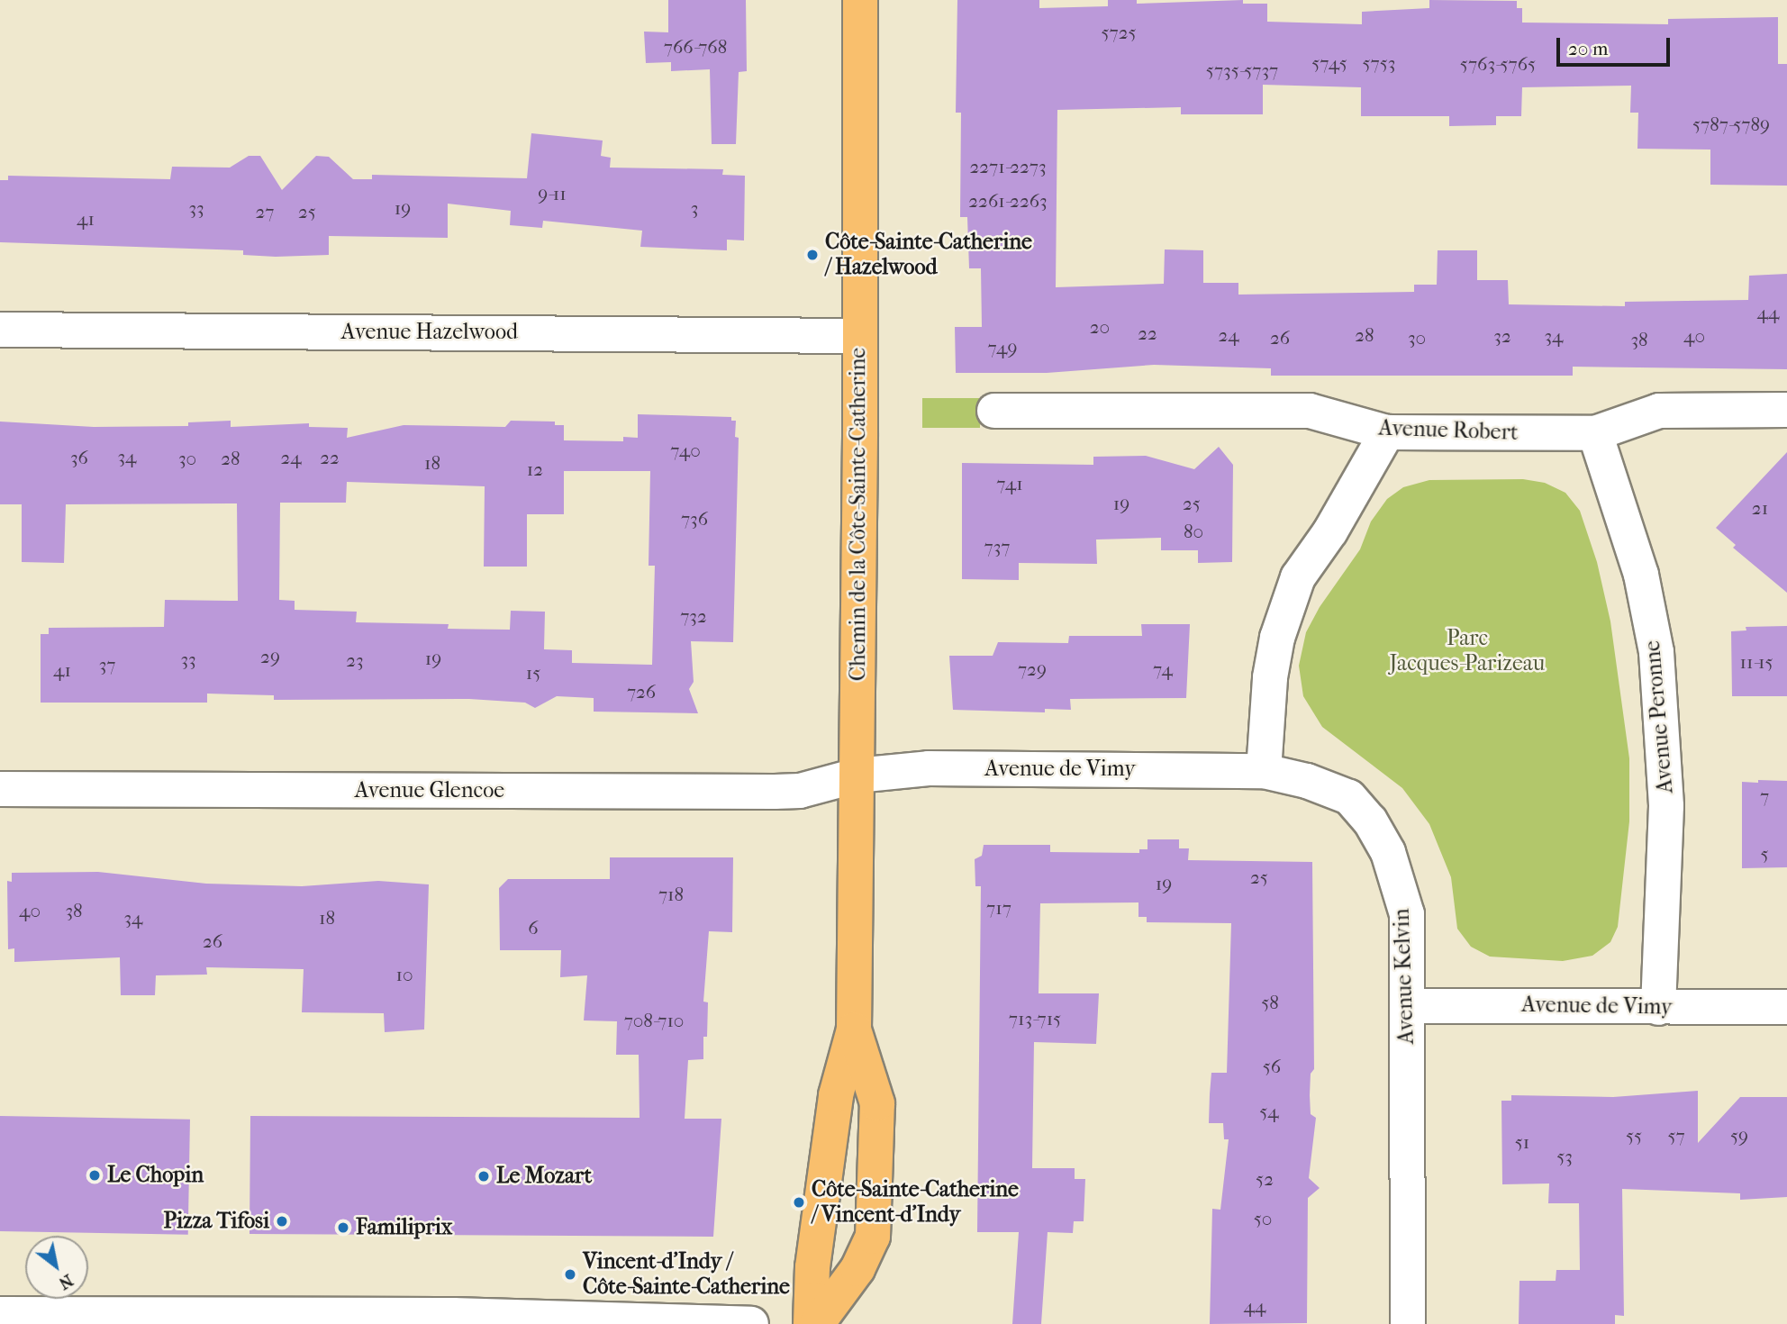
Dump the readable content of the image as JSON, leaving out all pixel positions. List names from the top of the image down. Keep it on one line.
{"streets":{"main road":["Chemin de la Côte-Sainte-Catherine"],"street":["Avenue Hazelwood","Avenue Robert","Avenue Peronne","Avenue de Vimy","Avenue Glencoe","Avenue Kelvin"]},"crossings":[["Avenue Hazelwood","Chemin de la Côte-Sainte-Catherine"],["Avenue Robert","Avenue Peronne"],["Chemin de la Côte-Sainte-Catherine","Avenue de Vimy"],["Chemin de la Côte-Sainte-Catherine","Avenue Glencoe"],["Avenue Peronne","Avenue de Vimy"],["Avenue de Vimy","Avenue Glencoe"],["Avenue de Vimy","Avenue Kelvin"]],"parks":["Parc Jacques-Parizeau"],"places":["Côte-Sainte-Catherine / Hazelwood","Le Chopin","Le Mozart","Côte-Sainte-Catherine / Vincent-d'Indy","Pizza Tifosi","Familiprix","Vincent-d'Indy / Côte-Sainte-Catherine"],"house_numbers":["5725","766-768","5745","5753","5763-5765","5735-5737","5787-5789","2271-2273","9-11","2261-2263","33","19","3","27","25","41","44","20","22","24","28","32","34","40","26","30","38","749","740","34","36","24","22","30","28","18","12","741","19","25","21","736","80","737","732","29","19","33","23","11-15","37","729","74","41","15","726","7","5","25","19","718","717","40","38","34","18","6","26","10","58","713-715","708-710","56","54","55","57","59","51","53","52","50","44"],"scale_bar":"20 m","north":"bottom right"}
